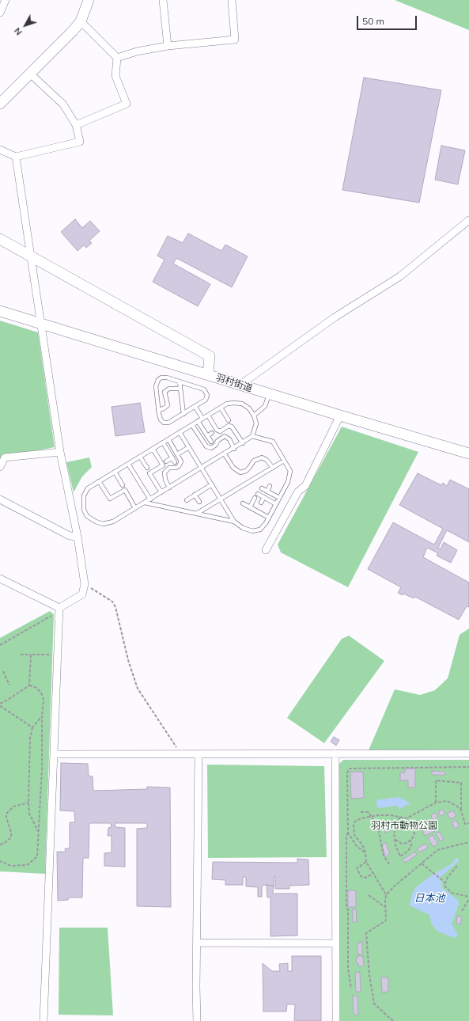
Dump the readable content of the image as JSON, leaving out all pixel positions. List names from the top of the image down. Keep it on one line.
{"streets":{"main road":["羽村街道"]},"water":["日本池"],"parks":["羽村市動物公園"],"scale_bar":"50 m","north":"bottom left"}
